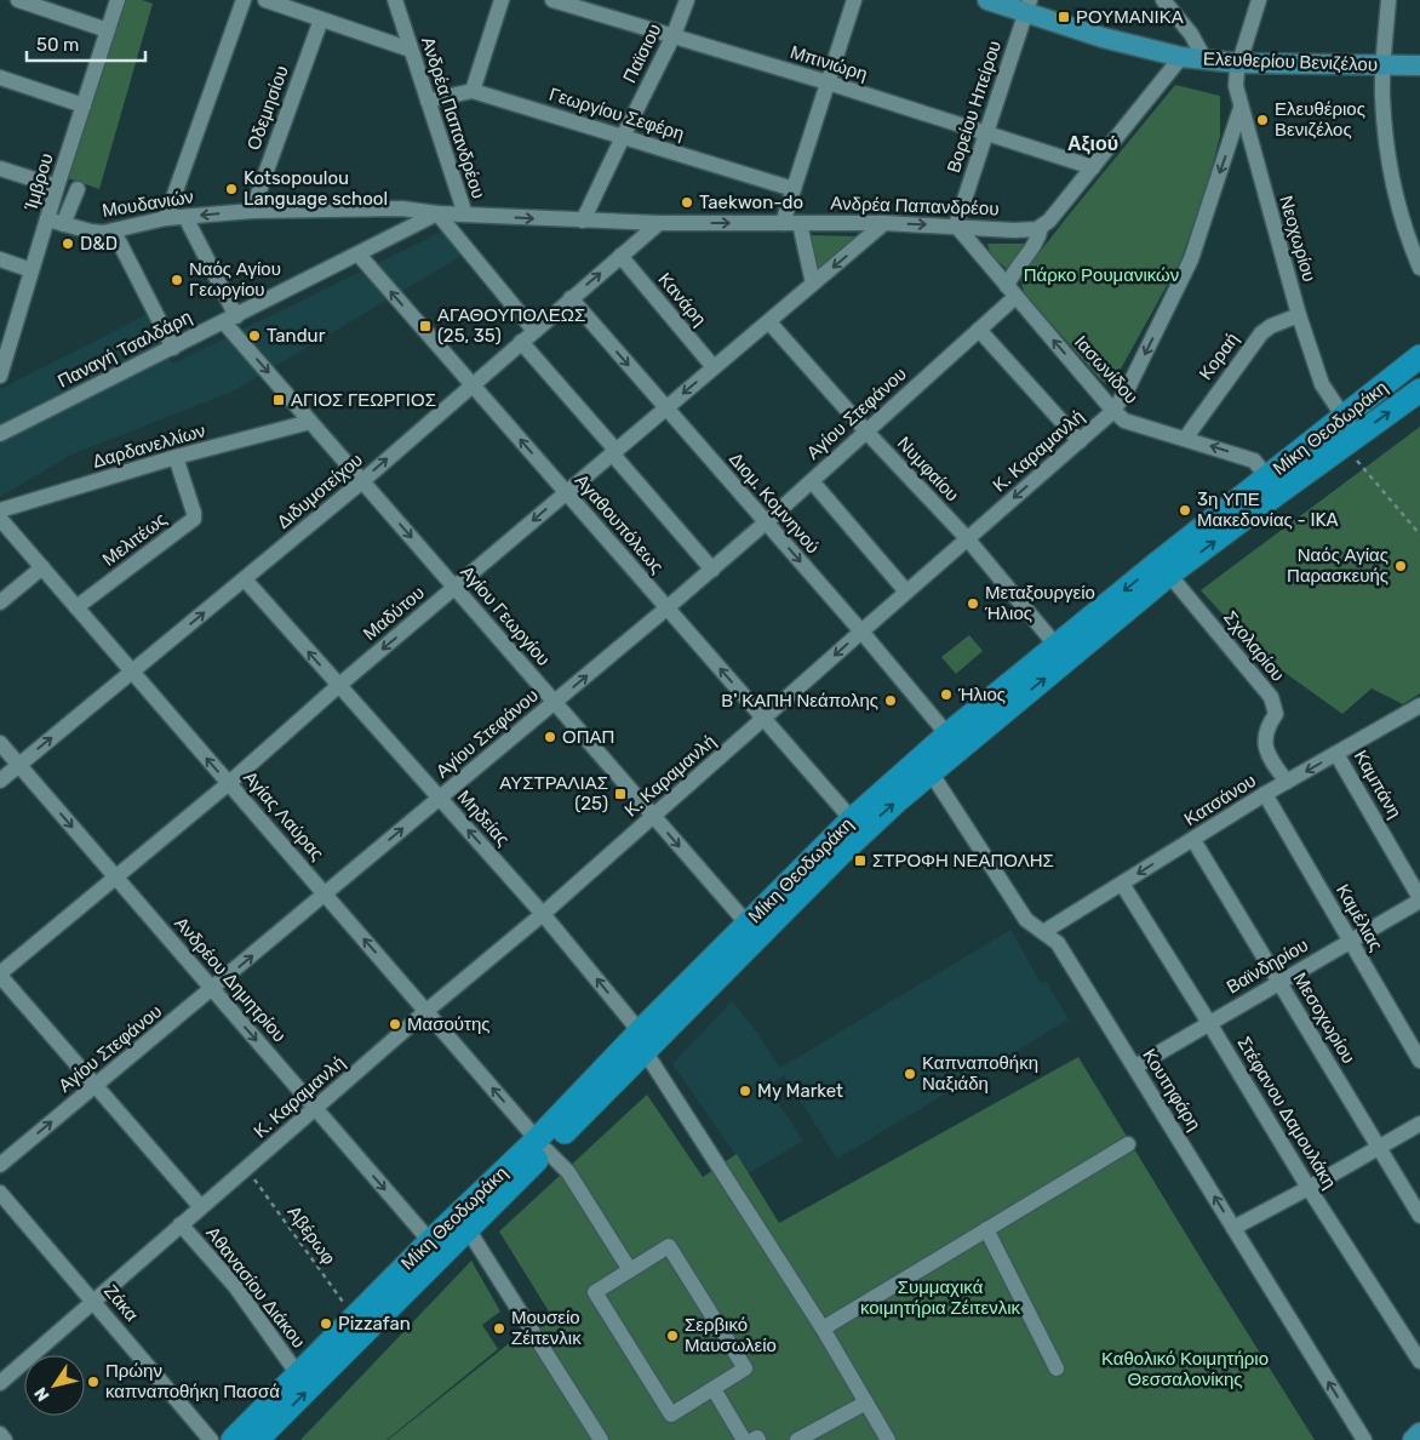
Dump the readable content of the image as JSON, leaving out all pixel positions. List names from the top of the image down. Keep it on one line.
{"streets":{"highway":["Μίκη Θεοδωράκη"],"main road":["Ελευθερίου Βενιζέλου"],"street":["Παϊσιου","Μπινιώρη","Βορείου Ηπείρου","Οδεμησίου","Γεωργίου Σεφέρη","Ανδρέα Παπανδρέου","Ίμβρου","Μουδανιών","Νεοχωρίου","Κανάρη","Παναγή Τσαλδάρη","Κοραή","Ιασωνίδου","Αγίου Στεφάνου","Δαρδανελλίων","Κ. Καραμανλή","Νυμφαίου","Διδυμοτείχου","Διομ. Κομνηνού","Αγαθουπόλεως","Μελιτέως","Μαδύτου","Αγίου Γεωργίου","Σχολαρίου","Καμπάνη","Κατσάνου","Αγίας Λαύρας","Μηδείας","Καμέλιας","Βαϊνδηρίου","Ανδρέου Δημητρίου","Μεσοχωρίου","Κουτηφάρη","Στέφανου Δαμουλάκη","Αθανασίου Διάκου","Ζάκα"],"path":["Αβέρωφ"]},"crossings":[["Παϊσιου","Μπινιώρη"],["Παϊσιου","Γεωργίου Σεφέρη"],["Παϊσιου","Ανδρέα Παπανδρέου"],["Ελευθερίου Βενιζέλου","Βορείου Ηπείρου"],["Ελευθερίου Βενιζέλου","Νεοχωρίου"],["Μπινιώρη","Βορείου Ηπείρου"],["Βορείου Ηπείρου","Ανδρέα Παπανδρέου"],["Βορείου Ηπείρου","Ιασωνίδου"],["Οδεμησίου","Μουδανιών"],["Γεωργίου Σεφέρη","Ανδρέα Παπανδρέου"],["Ανδρέα Παπανδρέου","Ιασωνίδου"],["Ανδρέα Παπανδρέου","Αγίου Στεφάνου"],["Ανδρέα Παπανδρέου","Διδυμοτείχου"],["Ανδρέα Παπανδρέου","Μαδύτου"],["Ίμβρου","Μουδανιών"],["Μουδανιών","Παναγή Τσαλδάρη"],["Μουδανιών","Αγίου Γεωργίου"],["Νεοχωρίου","Κοραή"],["Νεοχωρίου","Μίκη Θεοδωράκη"],["Νεοχωρίου","Κ. Καραμανλή"],["Κανάρη","Διδυμοτείχου"],["Κανάρη","Μαδύτου"],["Παναγή Τσαλδάρη","Αγαθουπόλεως"],["Παναγή Τσαλδάρη","Αγίου Γεωργίου"],["Κοραή","Ιασωνίδου"],["Ιασωνίδου","Αγίου Στεφάνου"],["Ιασωνίδου","Μίκη Θεοδωράκη"],["Ιασωνίδου","Κ. Καραμανλή"],["Αγίου Στεφάνου","Νυμφαίου"],["Αγίου Στεφάνου","Διομ. Κομνηνού"],["Αγίου Στεφάνου","Αγαθουπόλεως"],["Αγίου Στεφάνου","Αγίου Γεωργίου"],["Αγίου Στεφάνου","Αγίας Λαύρας"],["Αγίου Στεφάνου","Μηδείας"],["Αγίου Στεφάνου","Ανδρέου Δημητρίου"],["Αγίου Στεφάνου","Αθανασίου Διάκου"],["Μίκη Θεοδωράκη","Νυμφαίου"],["Μίκη Θεοδωράκη","Διομ. Κομνηνού"],["Μίκη Θεοδωράκη","Αγαθουπόλεως"],["Μίκη Θεοδωράκη","Αγίου Γεωργίου"],["Μίκη Θεοδωράκη","Σχολαρίου"],["Μίκη Θεοδωράκη","Αγίας Λαύρας"],["Μίκη Θεοδωράκη","Μηδείας"],["Μίκη Θεοδωράκη","Ανδρέου Δημητρίου"],["Μίκη Θεοδωράκη","Κουτηφάρη"],["Μίκη Θεοδωράκη","Αβέρωφ"],["Μίκη Θεοδωράκη","Αθανασίου Διάκου"],["Δαρδανελλίων","Μελιτέως"],["Δαρδανελλίων","Αγίου Γεωργίου"],["Κ. Καραμανλή","Νυμφαίου"],["Κ. Καραμανλή","Διομ. Κομνηνού"],["Κ. Καραμανλή","Αγαθουπόλεως"],["Κ. Καραμανλή","Αγίου Γεωργίου"],["Κ. Καραμανλή","Αγίας Λαύρας"],["Κ. Καραμανλή","Μηδείας"],["Κ. Καραμανλή","Ανδρέου Δημητρίου"],["Κ. Καραμανλή","Αβέρωφ"],["Κ. Καραμανλή","Αθανασίου Διάκου"],["Κ. Καραμανλή","Ζάκα"],["Νυμφαίου","Μαδύτου"],["Διδυμοτείχου","Διομ. Κομνηνού"],["Διδυμοτείχου","Αγαθουπόλεως"],["Διδυμοτείχου","Αγίου Γεωργίου"],["Διδυμοτείχου","Αγίας Λαύρας"],["Διδυμοτείχου","Μηδείας"],["Διδυμοτείχου","Ανδρέου Δημητρίου"],["Διομ. Κομνηνού","Μαδύτου"],["Αγαθουπόλεως","Μαδύτου"],["Μελιτέως","Αγίας Λαύρας"],["Μαδύτου","Αγίου Γεωργίου"],["Μαδύτου","Αγίας Λαύρας"],["Μαδύτου","Μηδείας"],["Μαδύτου","Ανδρέου Δημητρίου"],["Μαδύτου","Αθανασίου Διάκου"],["Σχολαρίου","Κατσάνου"],["Καμπάνη","Κατσάνου"],["Καμπάνη","Βαϊνδηρίου"],["Κατσάνου","Καμέλιας"],["Κατσάνου","Μεσοχωρίου"],["Κατσάνου","Κουτηφάρη"],["Κατσάνου","Στέφανου Δαμουλάκη"],["Καμέλιας","Βαϊνδηρίου"],["Βαϊνδηρίου","Μεσοχωρίου"],["Βαϊνδηρίου","Κουτηφάρη"],["Βαϊνδηρίου","Στέφανου Δαμουλάκη"]],"one_way":["Ανδρέα Παπανδρέου","Αγίου Στεφάνου","Διδυμοτείχου","Μαδύτου","Αγίου Γεωργίου","Αγίας Λαύρας","Μηδείας","Ανδρέου Δημητρίου","Κουτηφάρη"],"districts":["Αξιού"],"parks":["Πάρκο Ρουμανικών","Συμμαχικά κοιμητήρια Ζέιτενλικ","Καθολικό Κοιμητήριο Θεσσαλονίκης"],"places":{"transit":["ΡΟΥΜΑΝΙΚΑ","ΑΓΑΘΟΥΠΟΛΕΩΣ (25, 35)","ΑΓΙΟΣ ΓΕΩΡΓΙΟΣ","ΑΥΣΤΡΑΛΙΑΣ (25)","ΣΤΡΟΦΗ ΝΕΑΠΟΛΗΣ"],"other":["Ελευθέριος Βενιζέλος","Kotsopoulou Language school","Taekwon-do","D&D","Ναός Αγίου Γεωργίου","Tandur","3η ΥΠΕ Μακεδονίας - IKA","Ναός Αγίας Παρασκευής","Μεταξουργείο Ήλιος","Ήλιος","Β' ΚΑΠΗ Νεάπολης","ΟΠΑΠ","Μασούτης","Καπναποθήκη Ναξιάδη","My Market","Pizzafan","Μουσείο Ζέιτενλικ","Σερβικό Μαυσωλείο","Πρώην καπναποθήκη Πασσά"]},"scale_bar":"50 m","north":"bottom left"}
